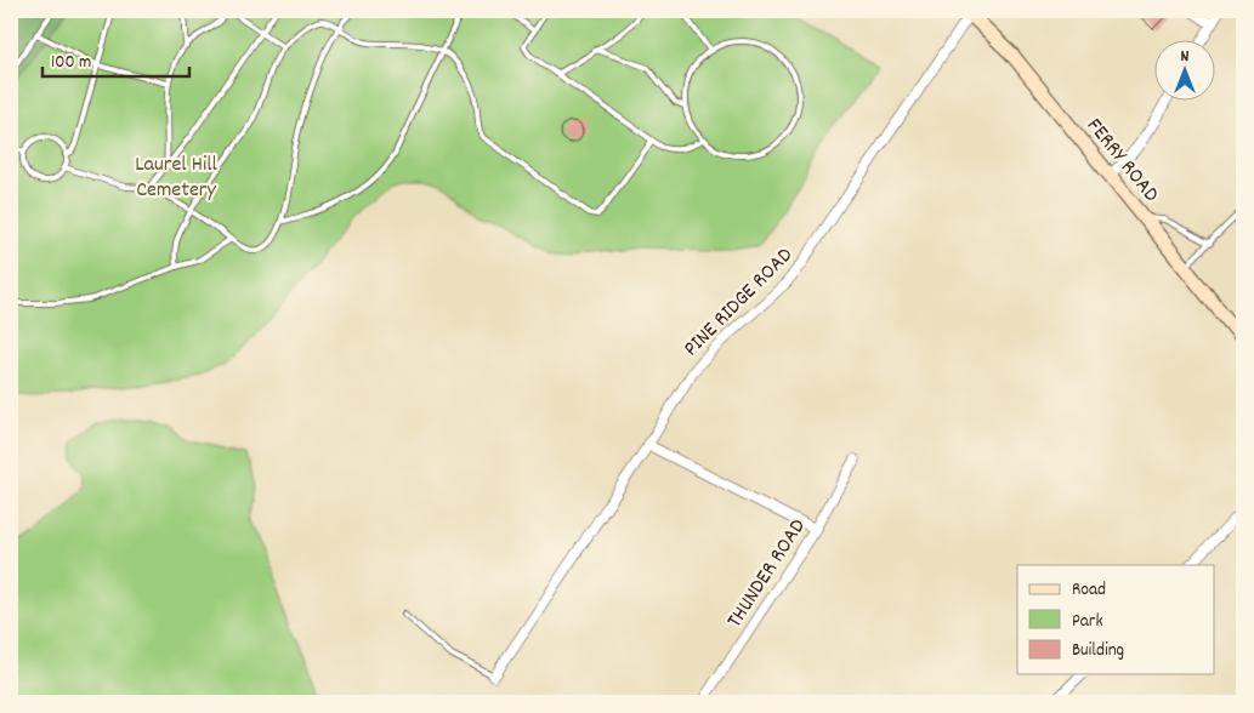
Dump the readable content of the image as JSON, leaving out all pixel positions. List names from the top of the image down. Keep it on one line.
{"streets":{"main road":["FERRY ROAD"],"street":["PINE RIDGE ROAD","THUNDER ROAD"]},"crossings":[["FERRY ROAD","PINE RIDGE ROAD"]],"parks":["Laurel Hill Cemetery"],"legend":["Road","Park","Building"],"scale_bar":"100 m","north":"top"}
